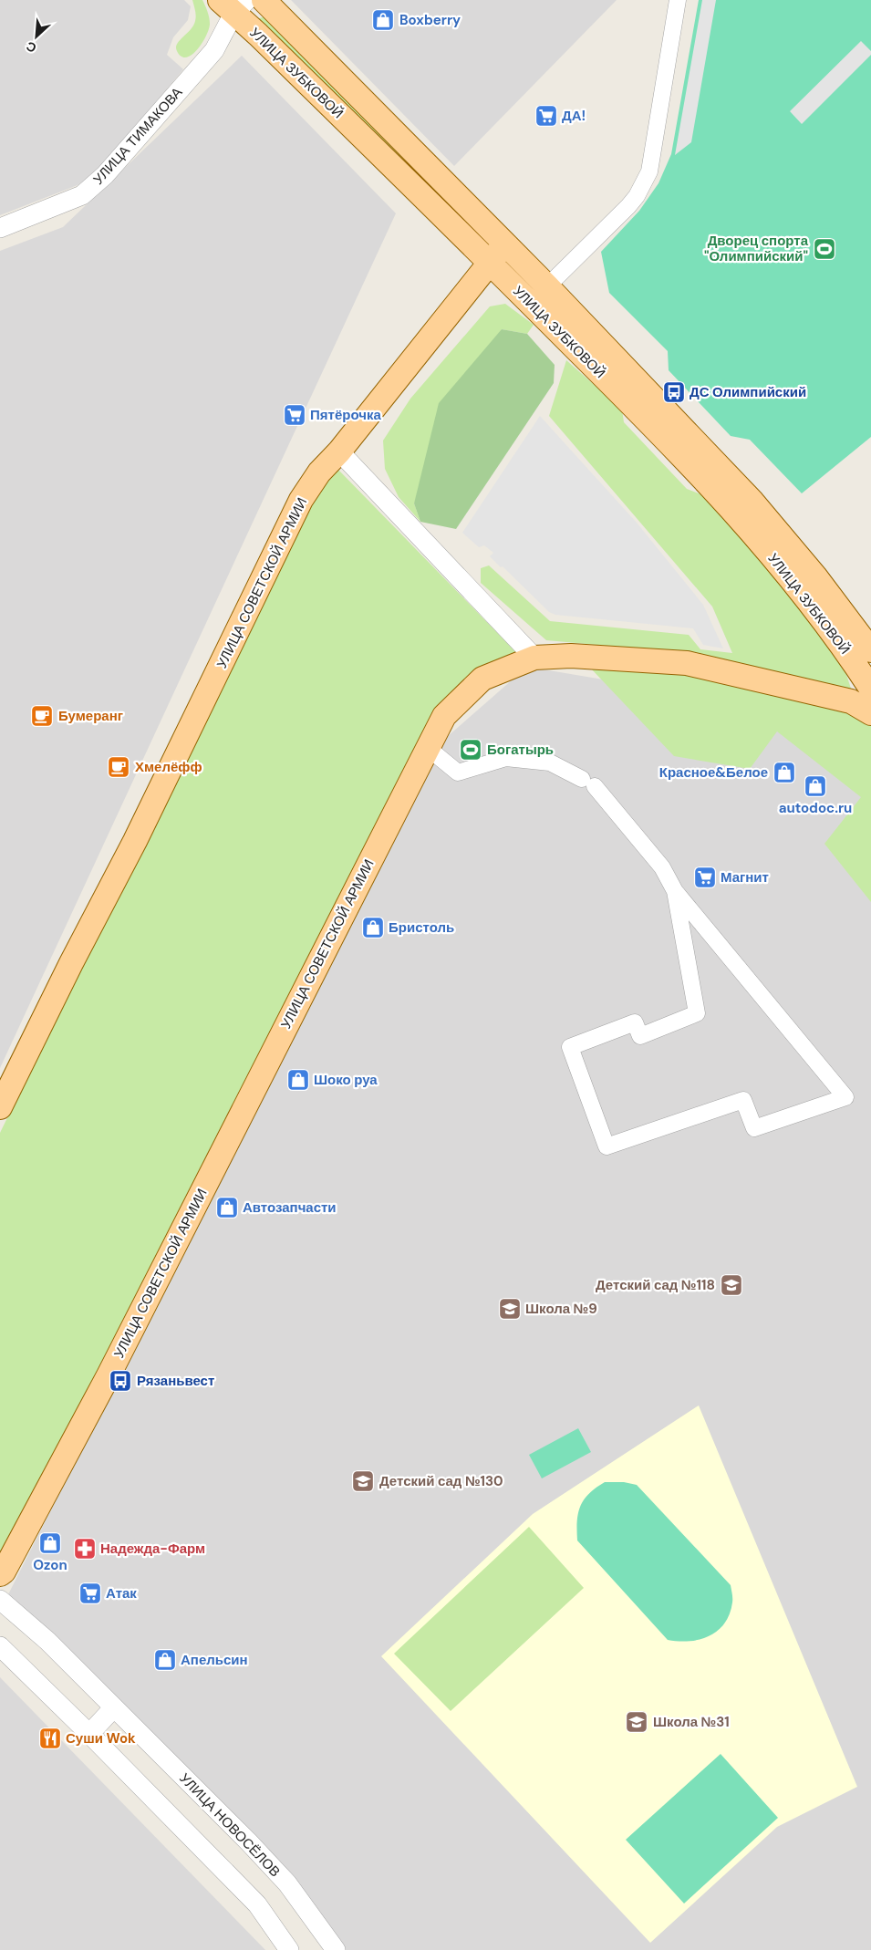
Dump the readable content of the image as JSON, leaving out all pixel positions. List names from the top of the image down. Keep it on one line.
{"streets":{"main road":["УЛИЦА ЗУБКОВОЙ","УЛИЦА СОВЕТСКОЙ АРМИИ"],"street":["УЛИЦА ТИМАКОВА","УЛИЦА НОВОСЁЛОВ"]},"crossings":[["УЛИЦА ЗУБКОВОЙ","УЛИЦА ТИМАКОВА"],["УЛИЦА ЗУБКОВОЙ","УЛИЦА СОВЕТСКОЙ АРМИИ"]],"places":{"shop":["Boxberry","Красное&Белое","autodoc.ru","Бристоль","Шоко руа","Автозапчасти","Ozon","Апельсин"],"supermarket":["ДА!","Пятёрочка","Магнит","Атак"],"sports":["Дворец спорта \"Олимпийский\"","Богатырь"],"bus stop":["ДС Олимпийский","Рязаньвест"],"cafe":["Бумеранг","Хмелёфф"],"school or university":["Детский сад №118","Школа №9","Детский сад №130","Школа №31"],"pharmacy":["Надежда-Фарм"],"restaurant":["Суши Wok"]},"north":"bottom left"}
